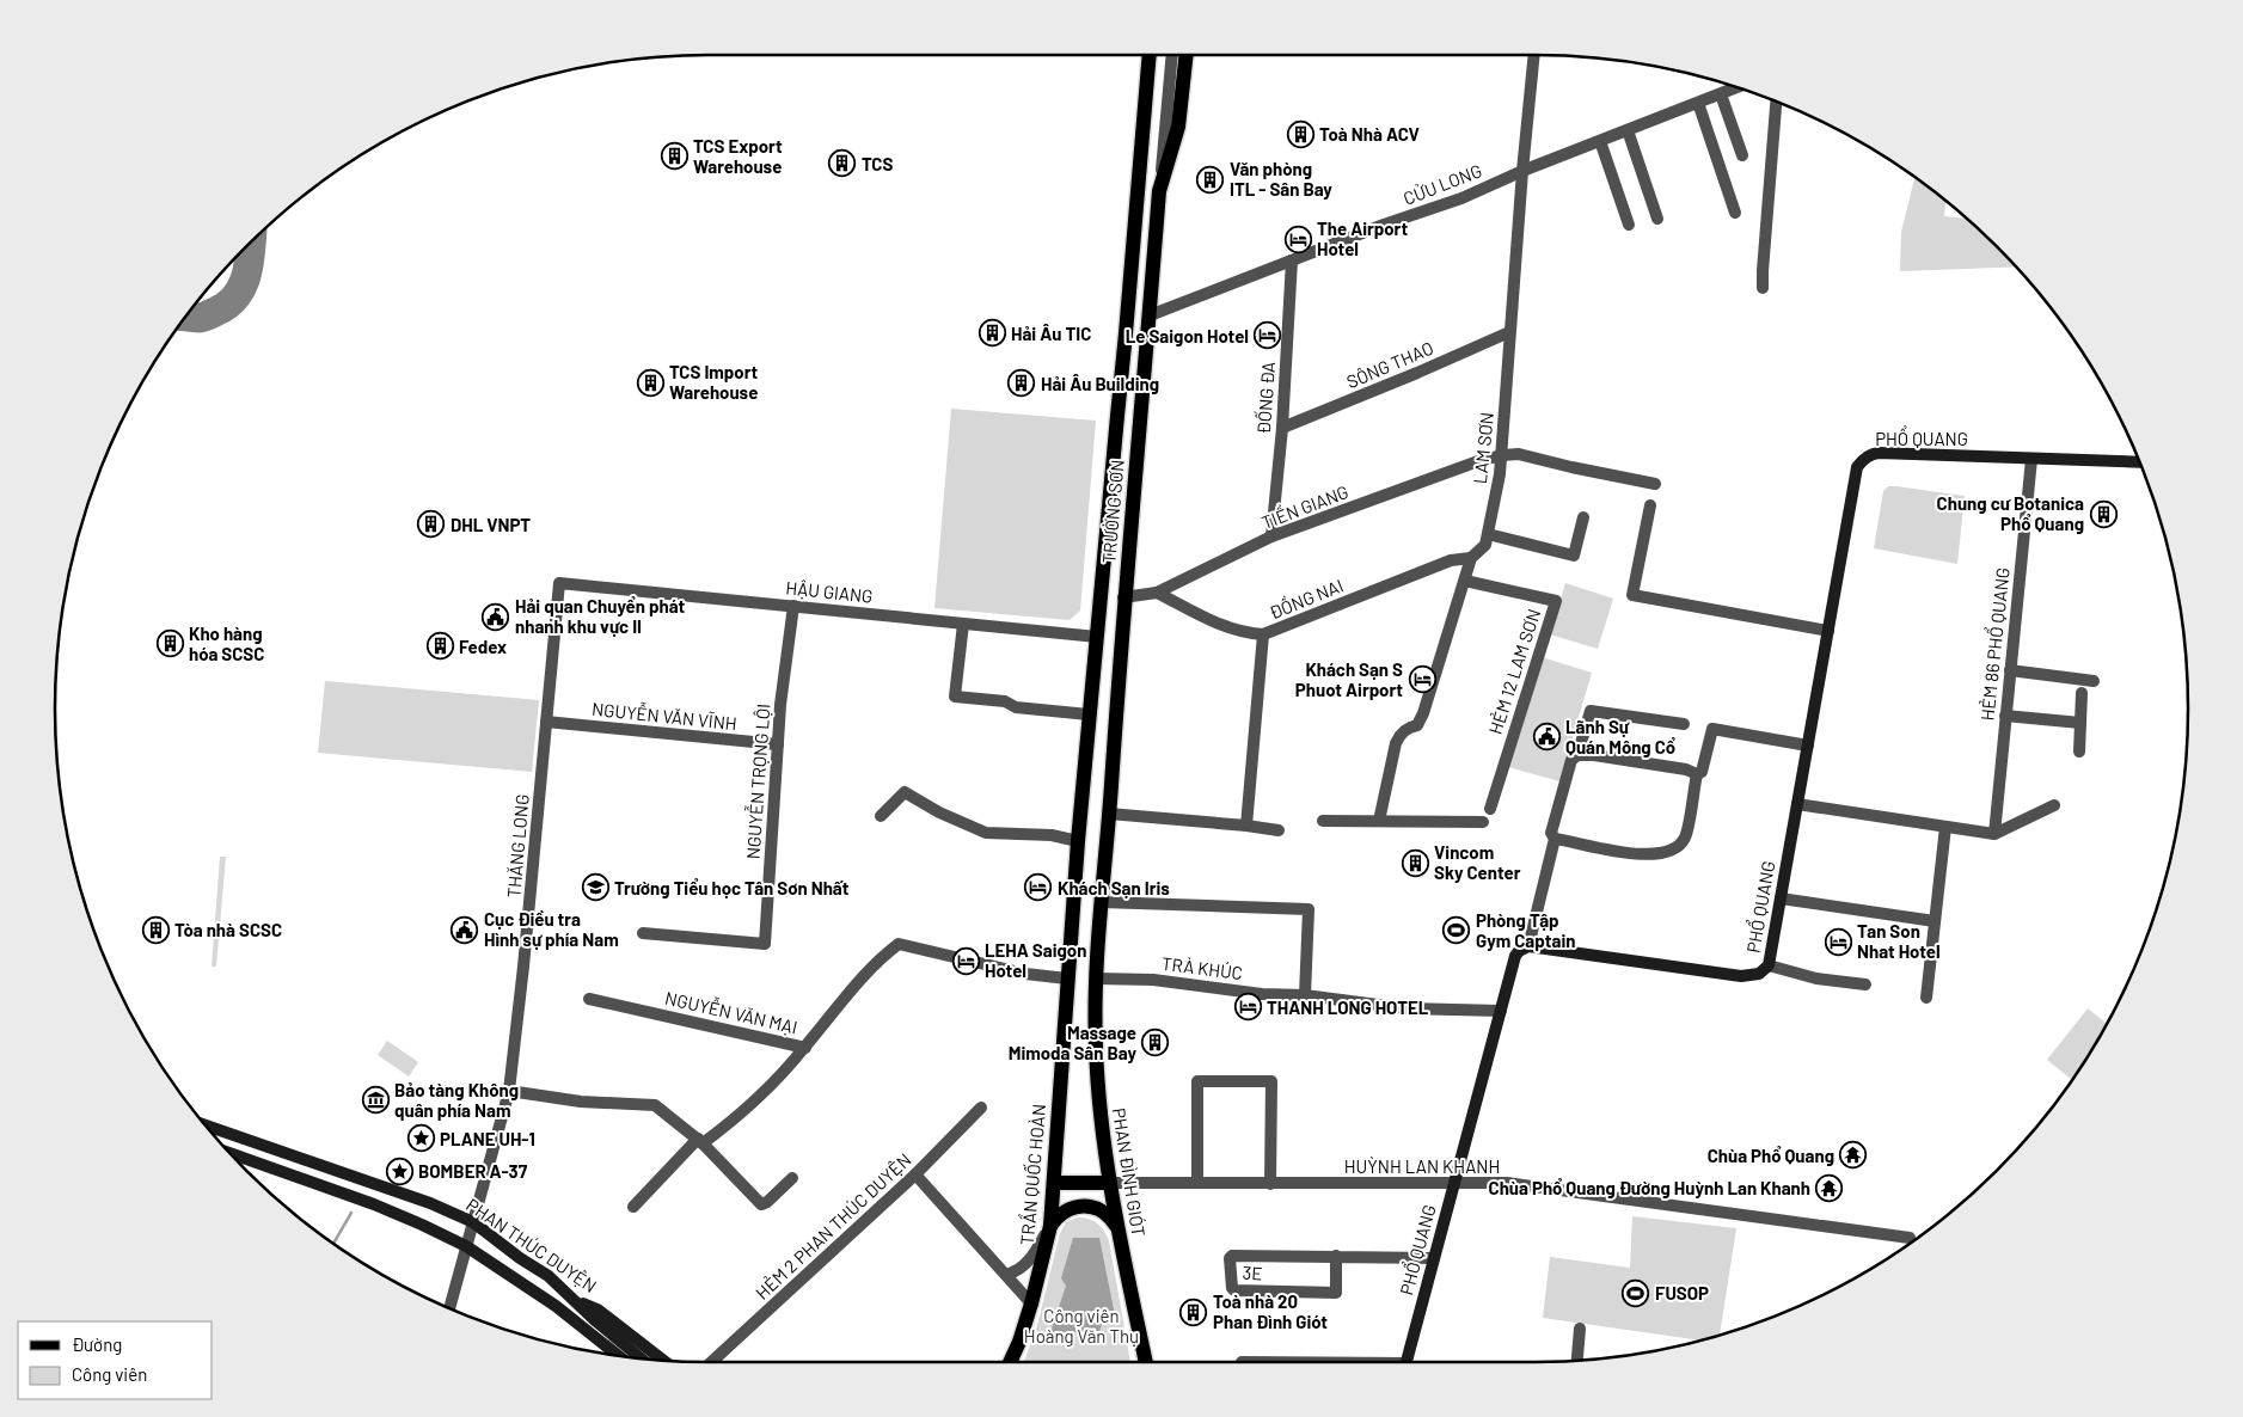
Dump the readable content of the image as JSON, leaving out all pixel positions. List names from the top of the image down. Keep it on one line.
{"streets":{"main road":["PHỔ QUANG","TRƯỜNG SƠN","PHAN ĐÌNH GIÓT","TRẦN QUỐC HOÀN","PHAN THÚC DUYỆN"],"street":["CỬU LONG","SÔNG THAO","ĐỐNG ĐA","LAM SƠN","TIỀN GIANG","HẬU GIANG","ĐỒNG NAI","HẺM 86 PHỔ QUANG","HẺM 12 LAM SƠN","NGUYỄN VĂN VĨNH","NGUYỄN TRỌNG LỘI","THĂNG LONG","TRÀ KHÚC","NGUYỄN VĂN MẠI","HUỲNH LAN KHANH","HẺM 2 PHAN THÚC DUYỆN","3E"]},"crossings":[["CỬU LONG","ĐỐNG ĐA"],["CỬU LONG","LAM SƠN"],["CỬU LONG","TRƯỜNG SƠN"],["SÔNG THAO","ĐỐNG ĐA"],["SÔNG THAO","LAM SƠN"],["ĐỐNG ĐA","TIỀN GIANG"],["PHỔ QUANG","HẺM 86 PHỔ QUANG"],["PHỔ QUANG","TRÀ KHÚC"],["PHỔ QUANG","HUỲNH LAN KHANH"],["PHỔ QUANG","3E"],["LAM SƠN","TIỀN GIANG"],["LAM SƠN","ĐỒNG NAI"],["LAM SƠN","HẺM 12 LAM SƠN"],["TIỀN GIANG","TRƯỜNG SƠN"],["TIỀN GIANG","ĐỒNG NAI"],["TRƯỜNG SƠN","HẬU GIANG"],["TRƯỜNG SƠN","TRÀ KHÚC"],["TRƯỜNG SƠN","NGUYỄN VĂN MẠI"],["TRƯỜNG SƠN","PHAN ĐÌNH GIÓT"],["TRƯỜNG SƠN","TRẦN QUỐC HOÀN"],["HẬU GIANG","NGUYỄN TRỌNG LỘI"],["HẬU GIANG","THĂNG LONG"],["NGUYỄN VĂN VĨNH","NGUYỄN TRỌNG LỘI"],["NGUYỄN VĂN VĨNH","THĂNG LONG"],["THĂNG LONG","PHAN THÚC DUYỆN"],["TRÀ KHÚC","PHAN ĐÌNH GIÓT"],["NGUYỄN VĂN MẠI","TRẦN QUỐC HOÀN"],["HUỲNH LAN KHANH","PHAN ĐÌNH GIÓT"]],"parks":["Công viên Hoàng Văn Thụ"],"places":{"building":["Toà Nhà ACV","TCS Export Warehouse","TCS","Văn phòng ITL - Sân Bay","Hải Âu TIC","TCS Import Warehouse","Hải Âu Building","Chung cư Botanica Phổ Quang","DHL VNPT","Kho hàng hóa SCSC","Fedex","Vincom Sky Center","Tòa nhà SCSC","Massage Mimoda Sân Bay","Toà nhà 20 Phan Đình Giót"],"hotel":["The Airport Hotel","Le Saigon Hotel","Khách Sạn S Phuot Airport","Khách Sạn Iris","Tan Son Nhat Hotel","LEHA Saigon Hotel","THANH LONG HOTEL"],"public building":["Hải quan Chuyển phát nhanh khu vực II","Lãnh Sự Quán Mông Cổ","Cục Điều tra Hình sự phía Nam"],"school or university":["Trường Tiểu học Tân Sơn Nhất"],"sports":["Phòng Tập Gym Captain","FUSOP"],"museum":["Bảo tàng Không quân phía Nam"],"place":["PLANE UH-1","BOMBER A-37"],"temple":["Chùa Phổ Quang","Chùa Phổ Quang Đường Huỳnh Lan Khanh"]},"legend":["Đường","Công viên"]}
